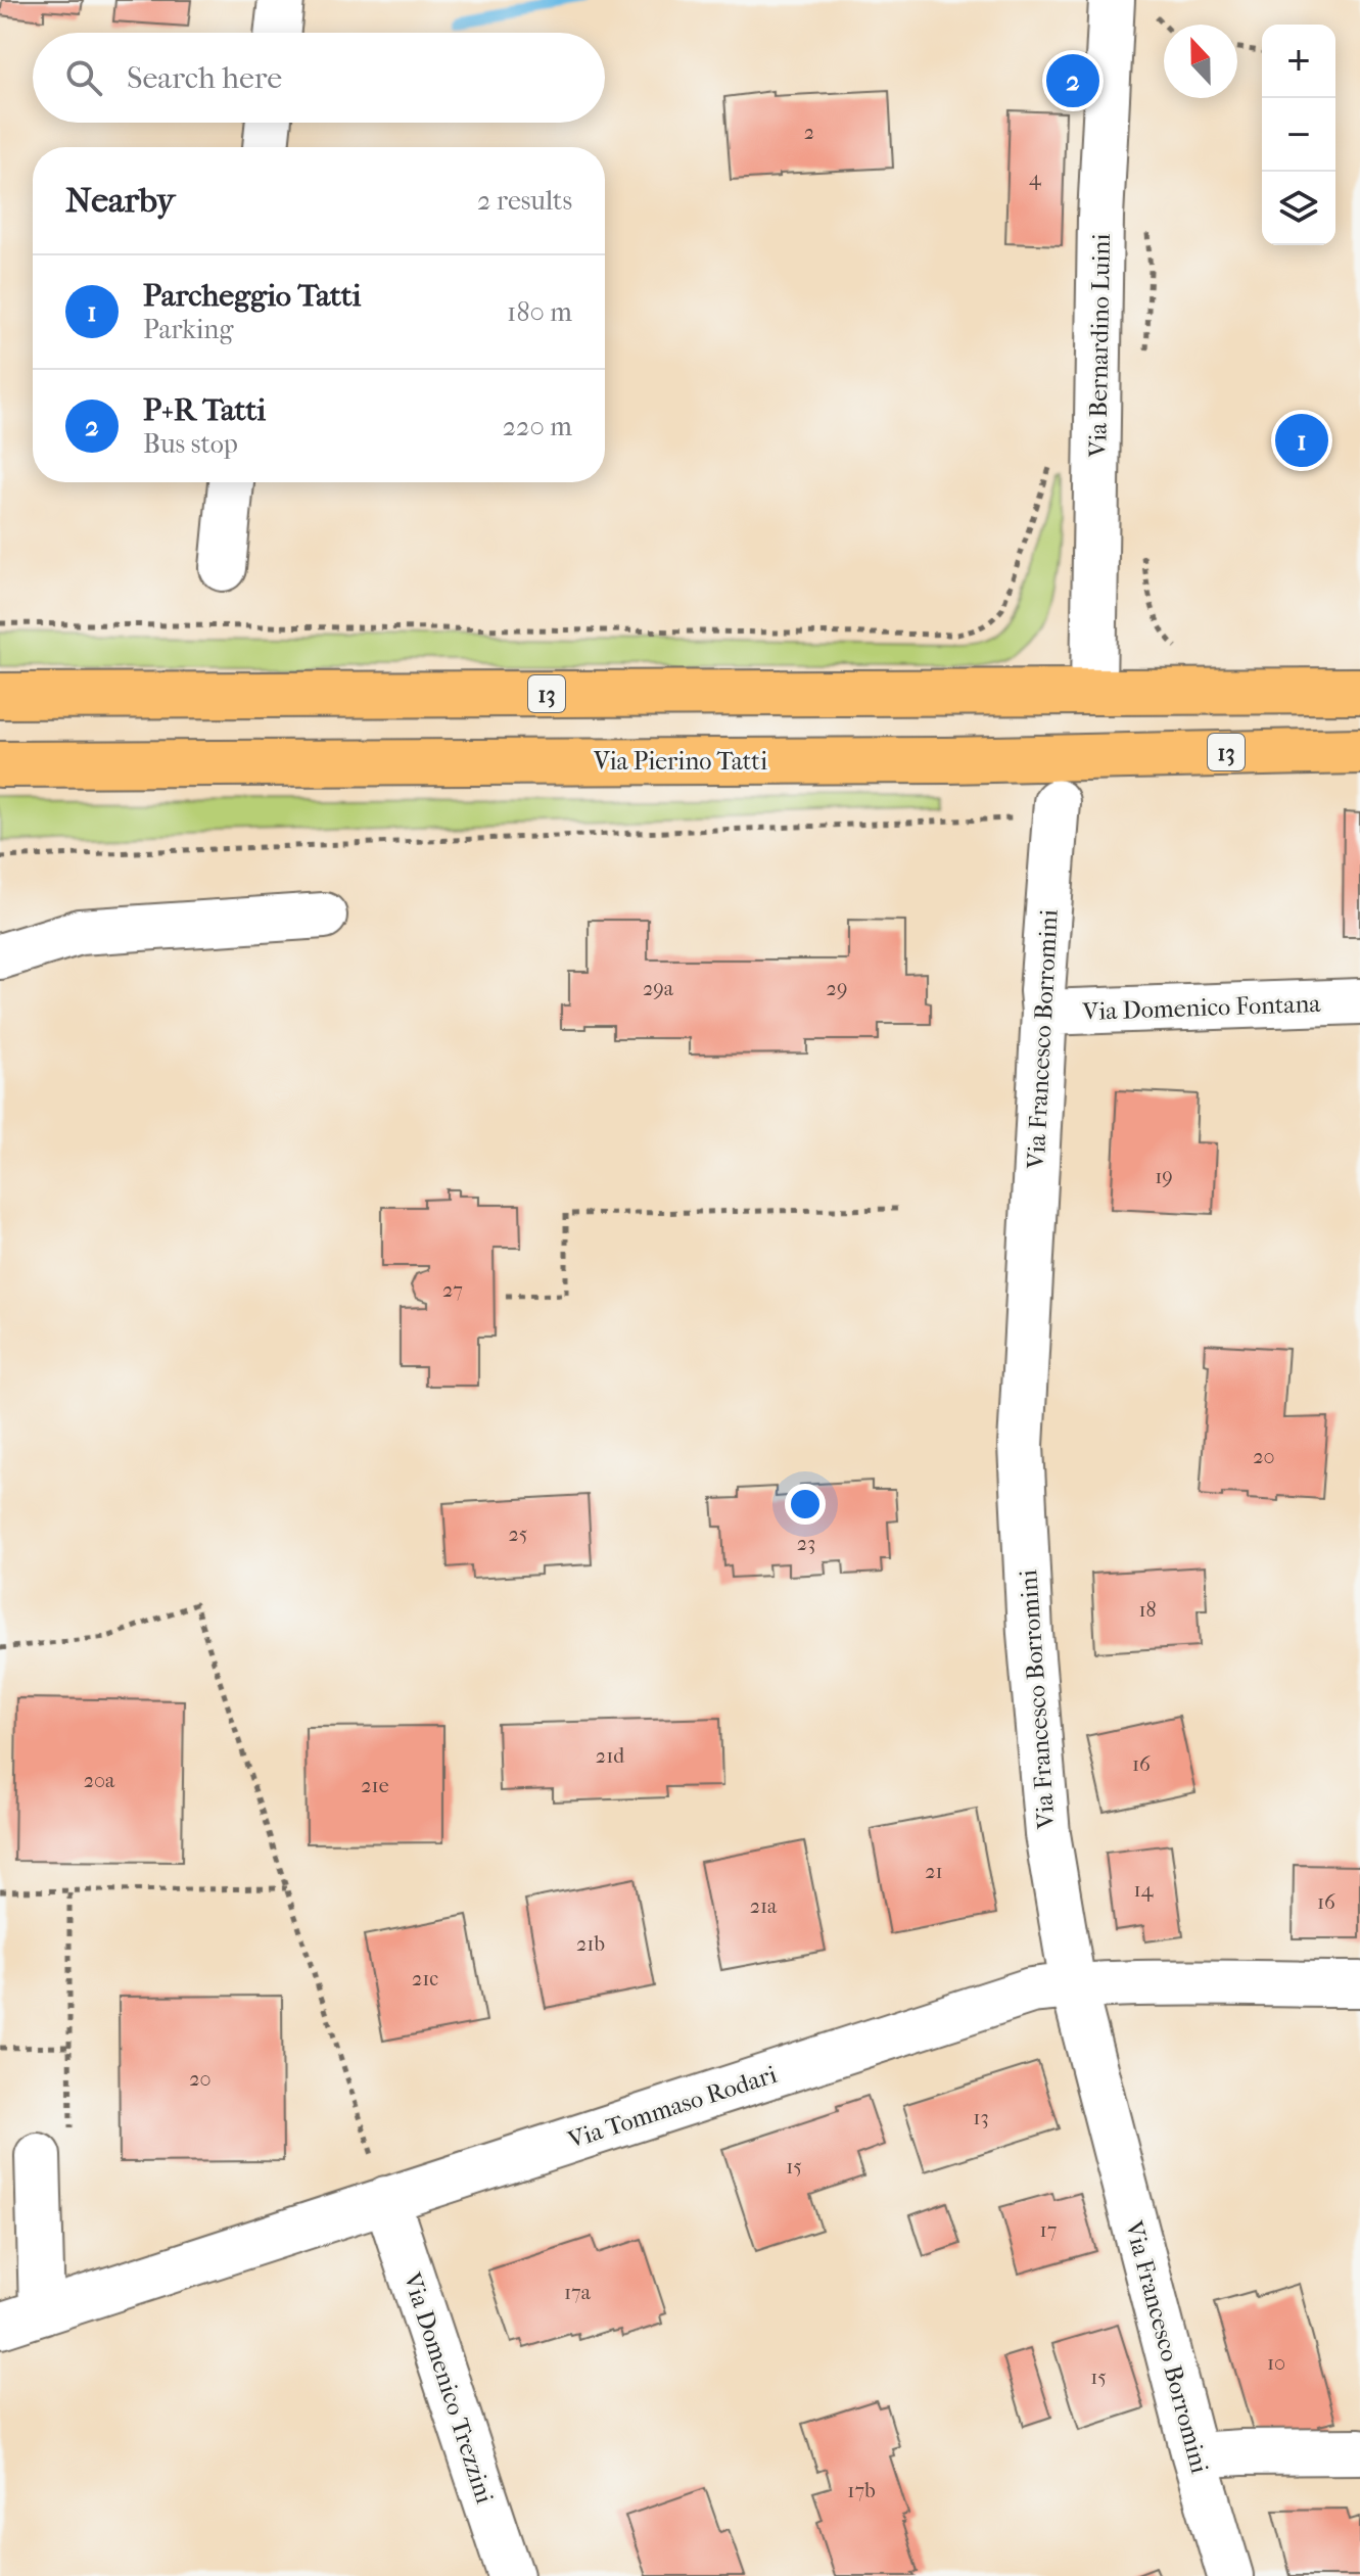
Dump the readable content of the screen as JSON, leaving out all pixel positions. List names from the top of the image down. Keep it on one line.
{"streets":{"main road":["13","Via Pierino Tatti"],"street":["Via Bernardino Luini","Via Domenico Fontana","Via Francesco Borromini","Via Tommaso Rodari","Via Domenico Trezzini"]},"crossings":[["Via Bernardino Luini","13"],["Via Domenico Fontana","Via Francesco Borromini"],["Via Francesco Borromini","Via Tommaso Rodari"],["Via Tommaso Rodari","Via Domenico Trezzini"]],"house_numbers":["2","4","29a","29","19","27","20","25","23","18","21d","16","20a","21e","21","14","16","21a","21b","21c","20","13","15","17","17a","10","15","17b"],"north":"top","page":{"map_buttons":["+","−"],"search":"Search here","pins":["2","1"],"heading":["Nearby","2 results"],"list":[{"mark":"1","name":"Parcheggio Tatti","note":"Parking","value":"180 m"},{"mark":"2","name":"P+R Tatti","note":"Bus stop","value":"220 m"}]}}
